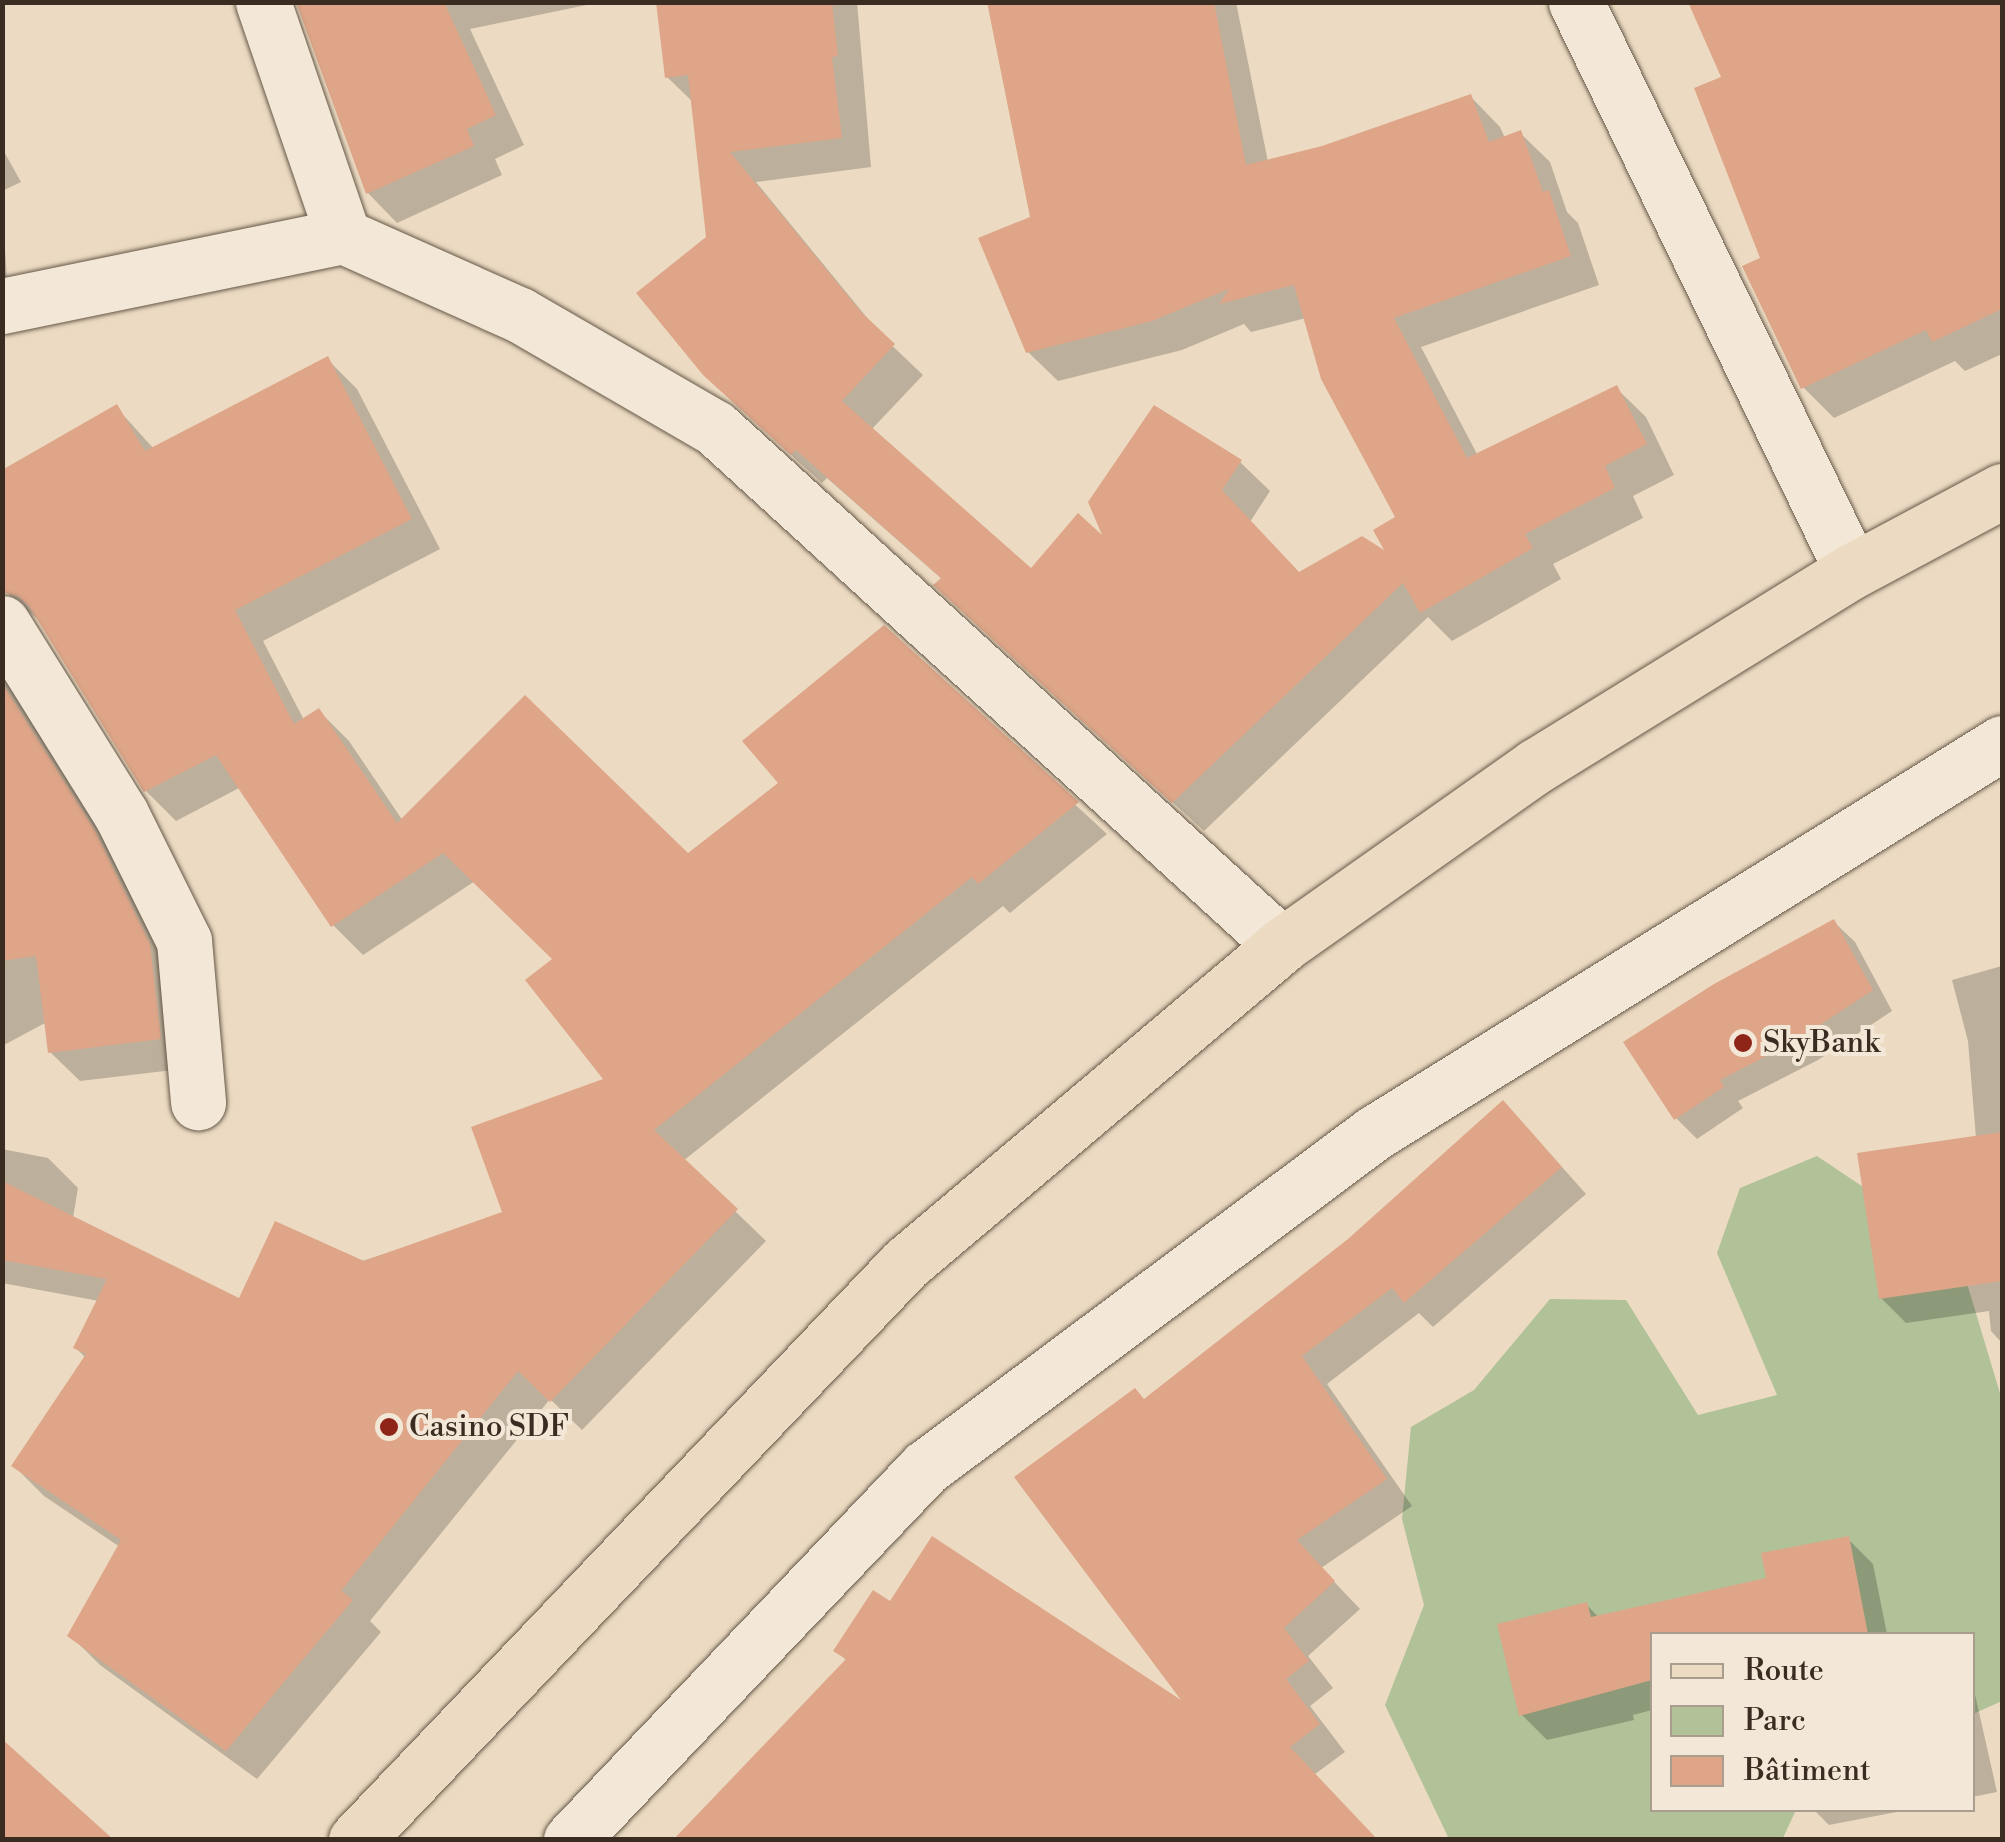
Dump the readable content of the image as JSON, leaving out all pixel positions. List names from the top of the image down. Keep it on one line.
{"places":["SkyBank","Casino SDF"],"legend":["Route","Parc","Bâtiment"]}
